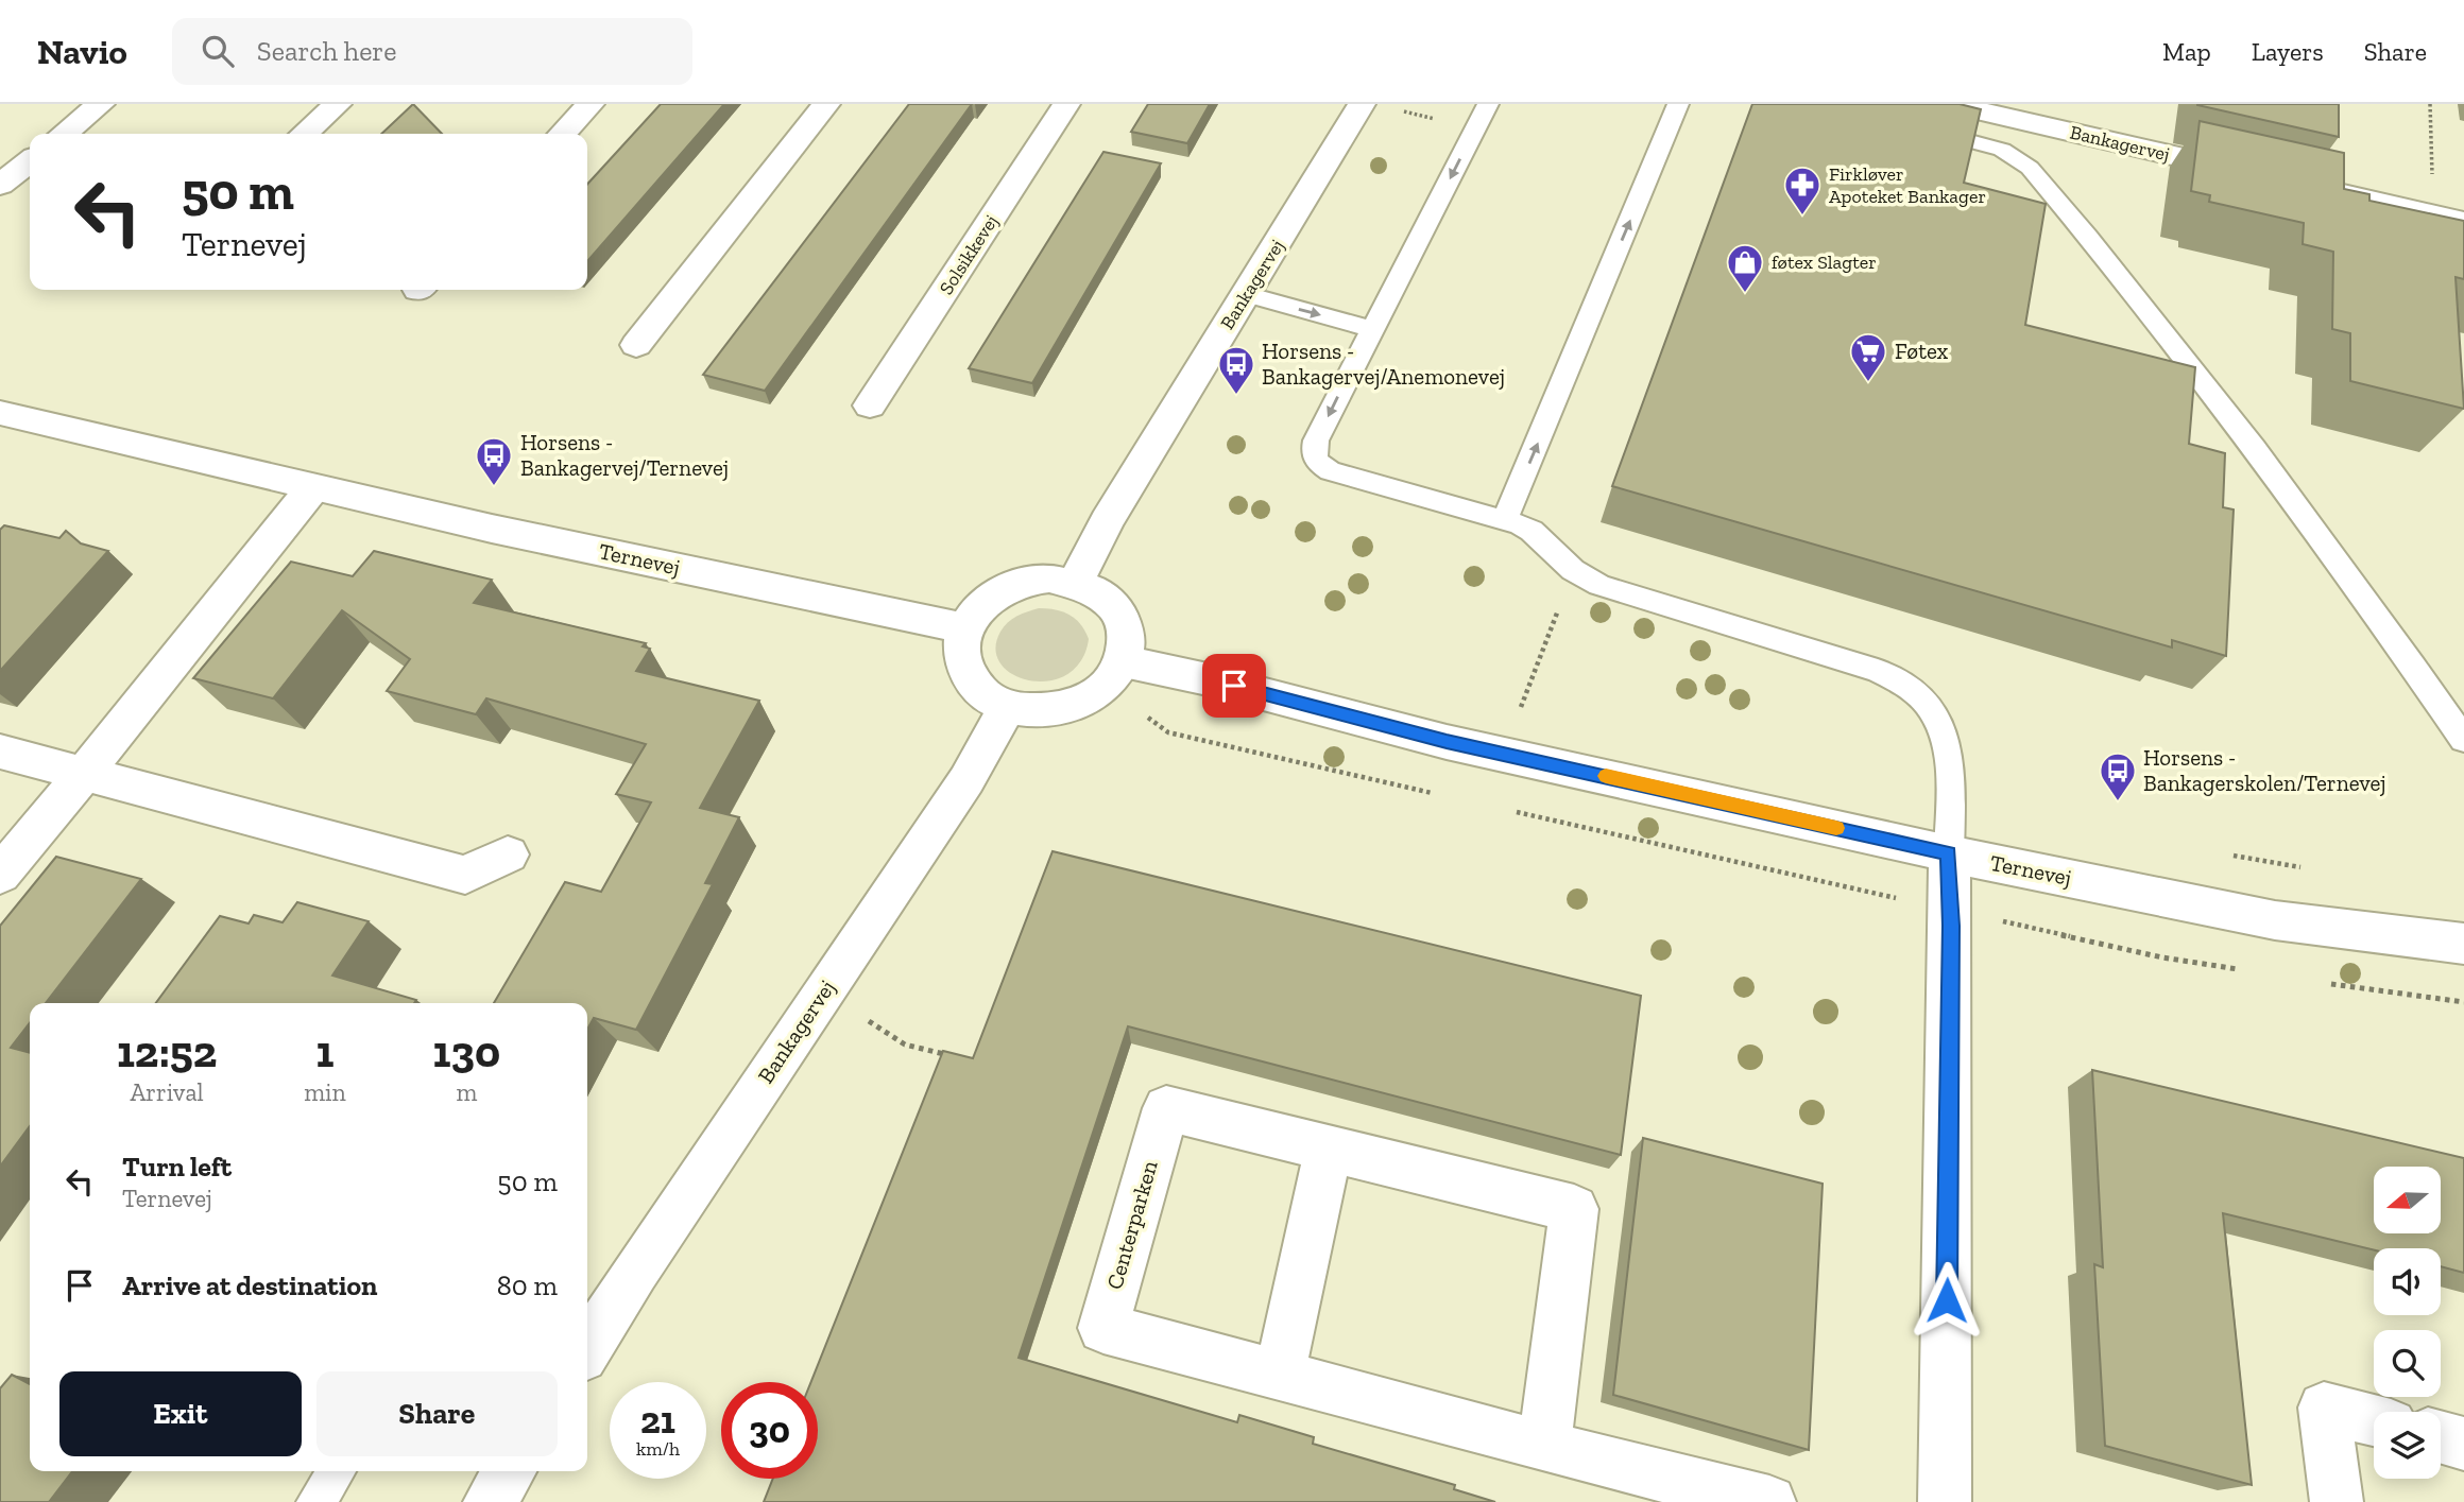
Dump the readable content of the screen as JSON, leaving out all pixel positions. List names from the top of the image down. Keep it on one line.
{"streets":{"street":["Bankagervej","Solsikkevej","Ternevej","Centerparken"]},"crossings":[["Bankagervej","Ternevej"]],"places":{"pharmacy":["Firkløver Apoteket Bankager"],"shop":["føtex Slagter"],"supermarket":["Føtex"],"bus stop":["Horsens - Bankagervej/Anemonevej","Horsens - Bankagervej/Ternevej","Horsens - Bankagerskolen/Ternevej"]},"north":"left","page":{"header":"Navio","search":"Search here","nav":["Map","Layers","Share"],"turn":["50 m","Ternevej"],"eta":["12:52","Arrival","1","min","130","m"],"list":[{"name":"Turn left","note":"Ternevej","value":"50 m"},{"name":"Arrive at destination","value":"80 m"}],"buttons":["Exit","Share"],"speed":"21 km/h","limit":"30"}}
